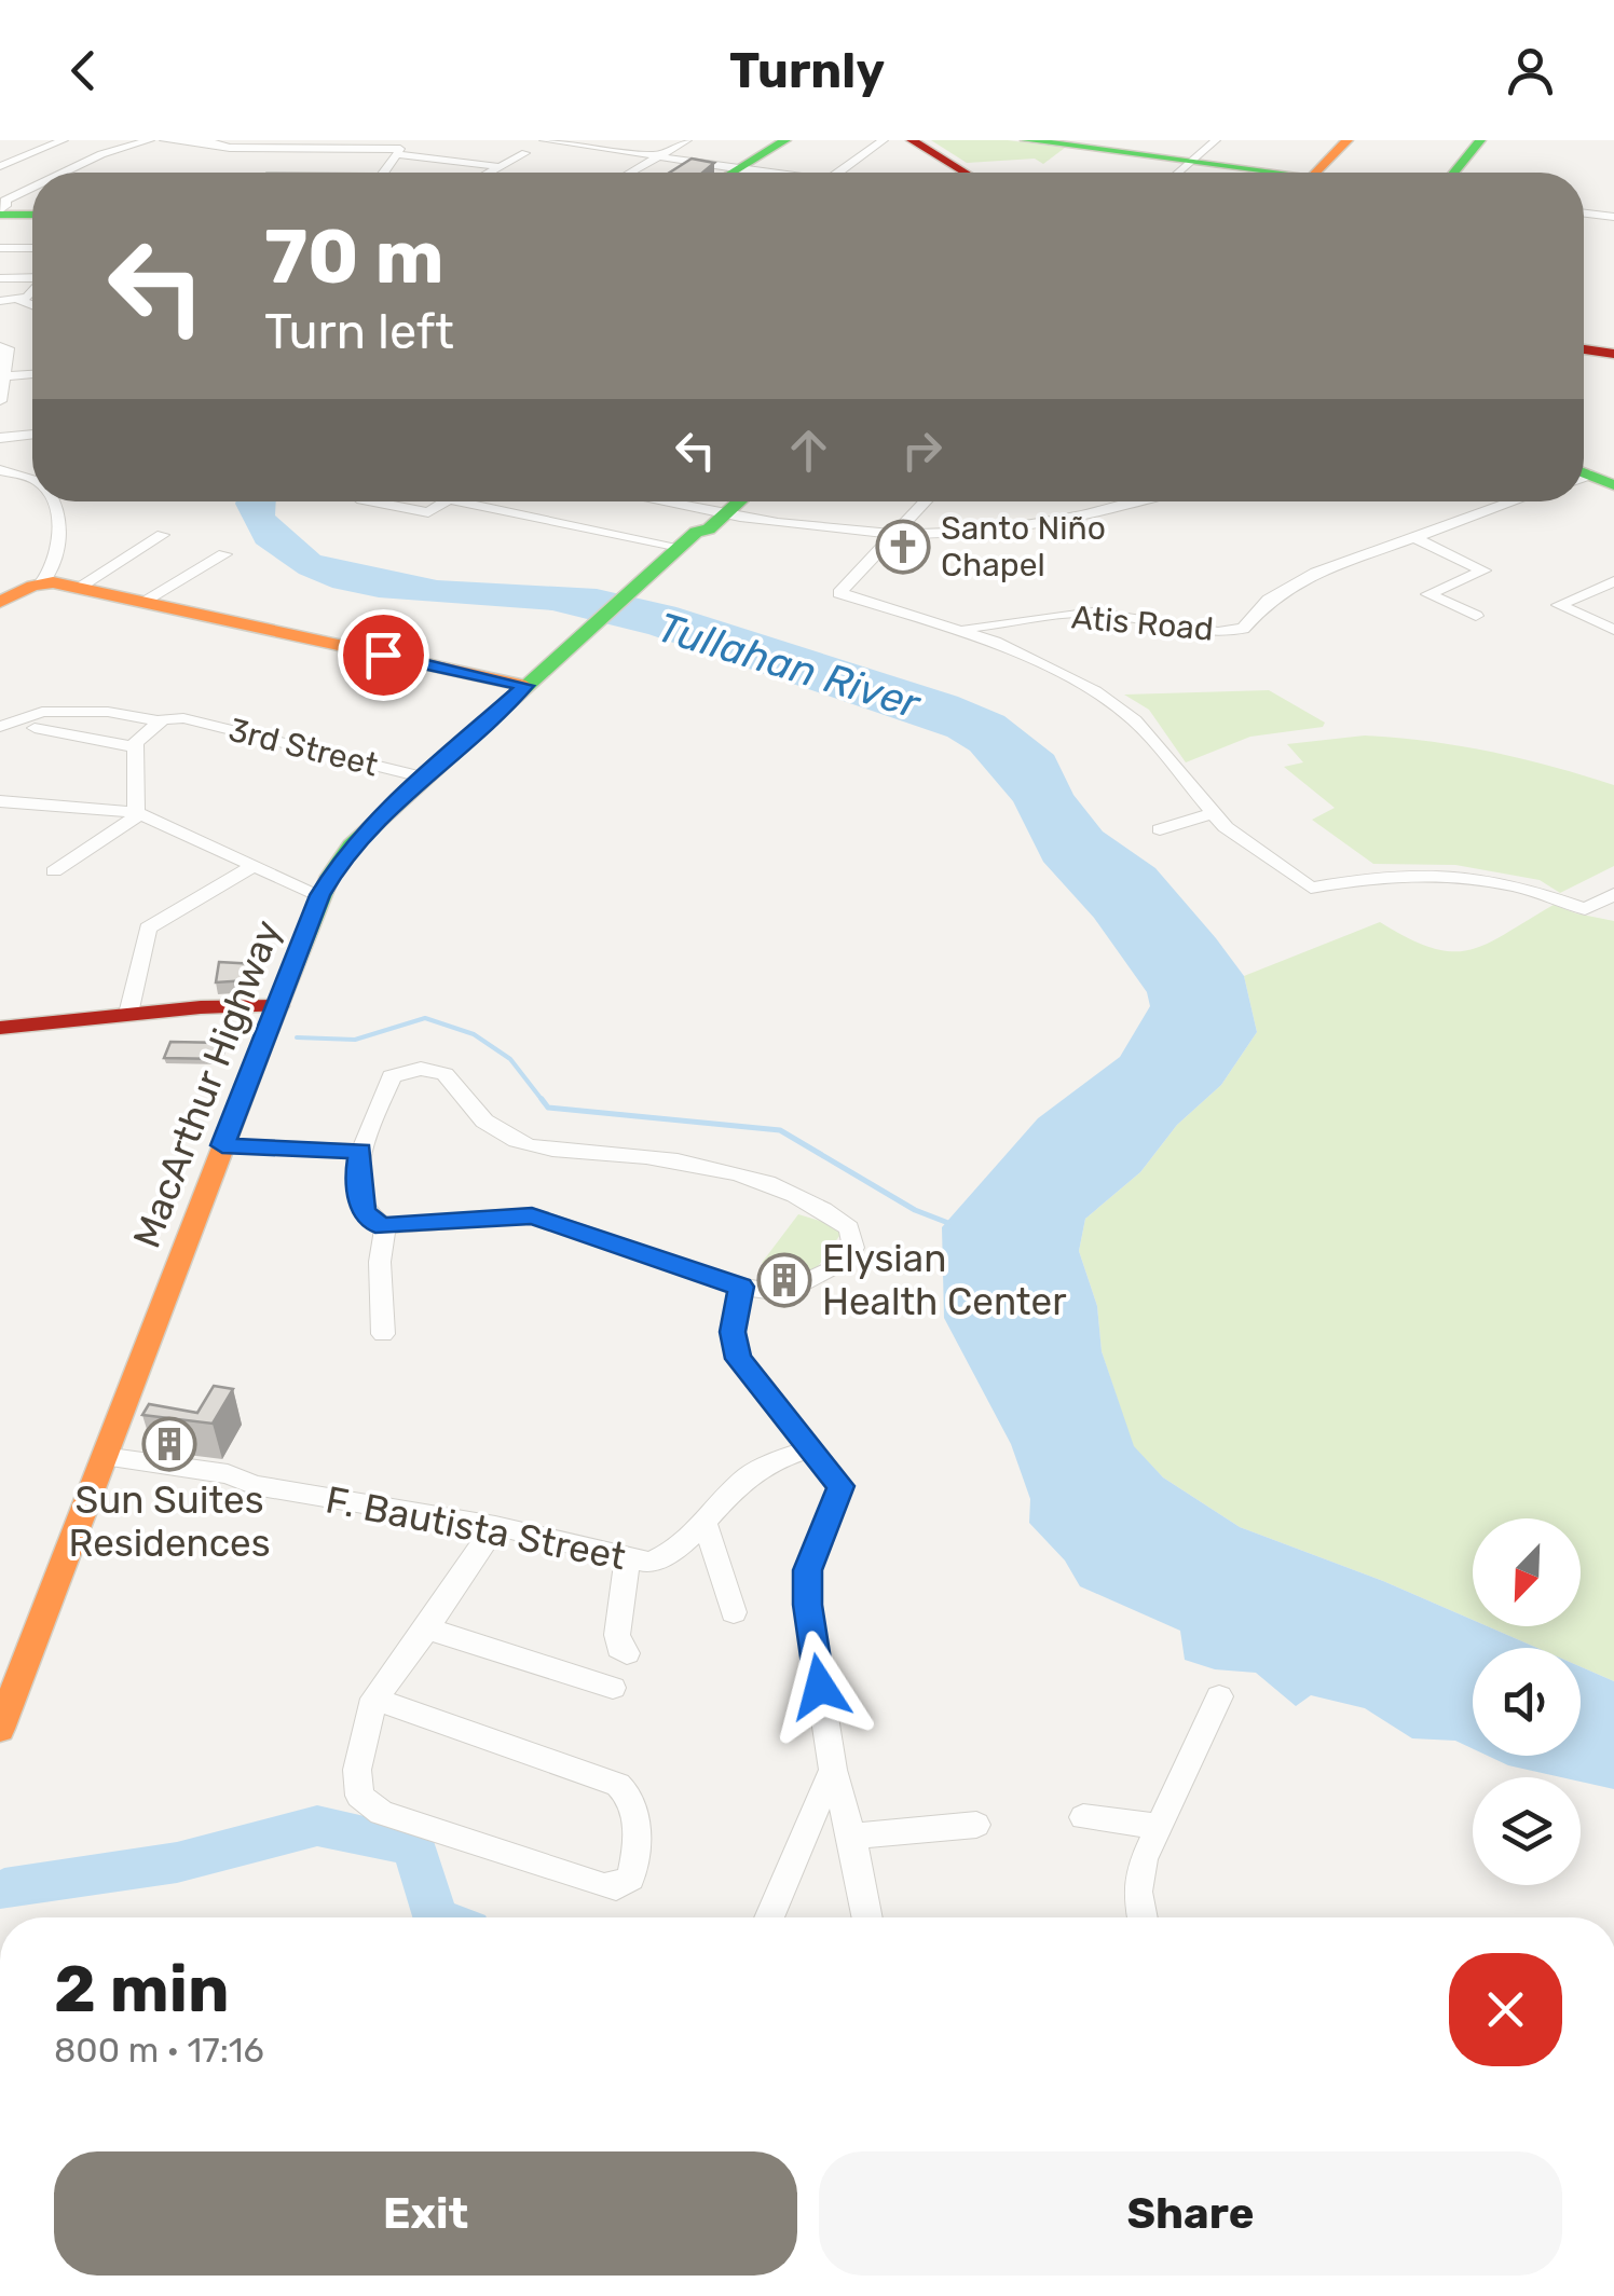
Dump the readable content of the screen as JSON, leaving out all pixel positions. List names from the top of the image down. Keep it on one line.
{"streets":{"main road":["MacArthur Highway"],"street":["Atis Road","3rd Street","F. Bautista Street"]},"crossings":[["3rd Street","MacArthur Highway"],["MacArthur Highway","F. Bautista Street"]],"water":["Tullahan River"],"places":{"church":["Santo Niño Chapel"],"building":["Elysian Health Center","Sun Suites Residences"]},"north":"bottom left","page":{"header":"Turnly","turn":["70 m","Turn left"],"heading":["2 min","800 m · 17:16"],"buttons":["Exit","Share"]}}
